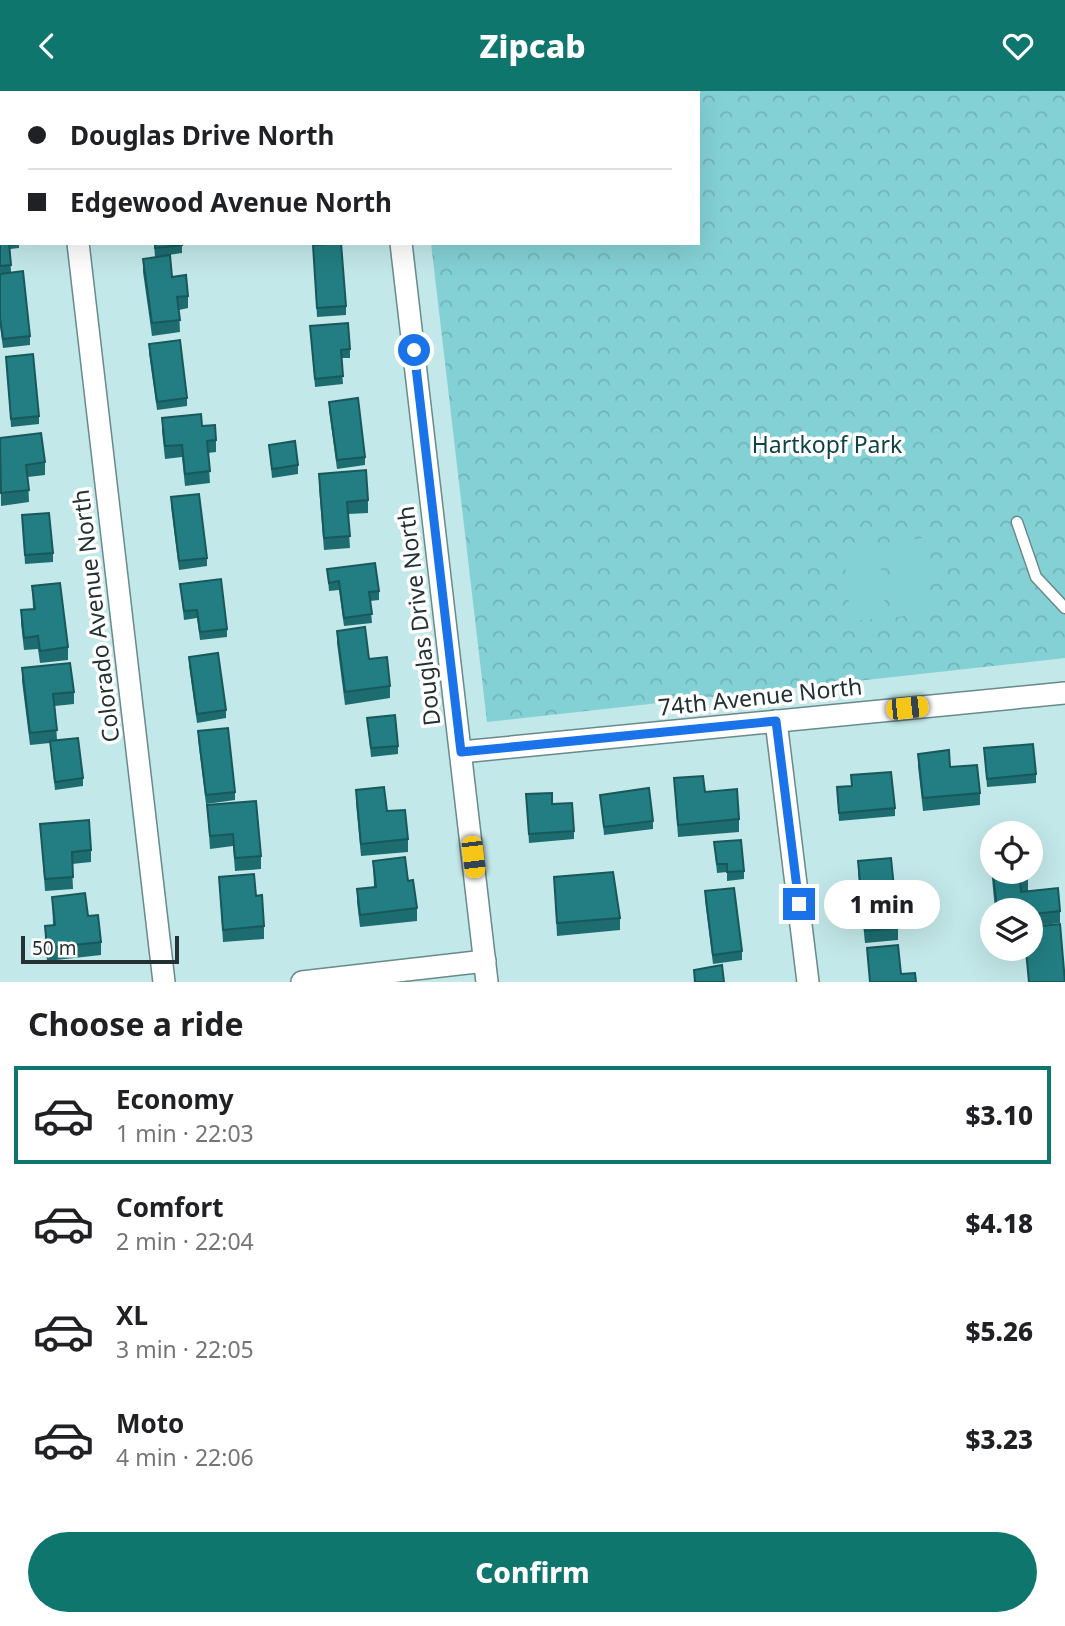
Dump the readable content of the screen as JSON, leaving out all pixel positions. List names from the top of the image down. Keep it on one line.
{"streets":{"street":["Colorado Avenue North","Douglas Drive North","74th Avenue North"]},"crossings":[["Douglas Drive North","74th Avenue North"]],"parks":["Hartkopf Park"],"scale_bar":"50 m","page":{"header":"Zipcab","banner":["Douglas Drive North","Edgewood Avenue North"],"bubble":"1 min","scale":"50 m","heading":"Choose a ride","list":[{"name":"Economy","note":"1 min · 22:03","value":"$3.10"},{"name":"Comfort","note":"2 min · 22:04","value":"$4.18"},{"name":"XL","note":"3 min · 22:05","value":"$5.26"},{"name":"Moto","note":"4 min · 22:06","value":"$3.23"}],"buttons":"Confirm"}}
